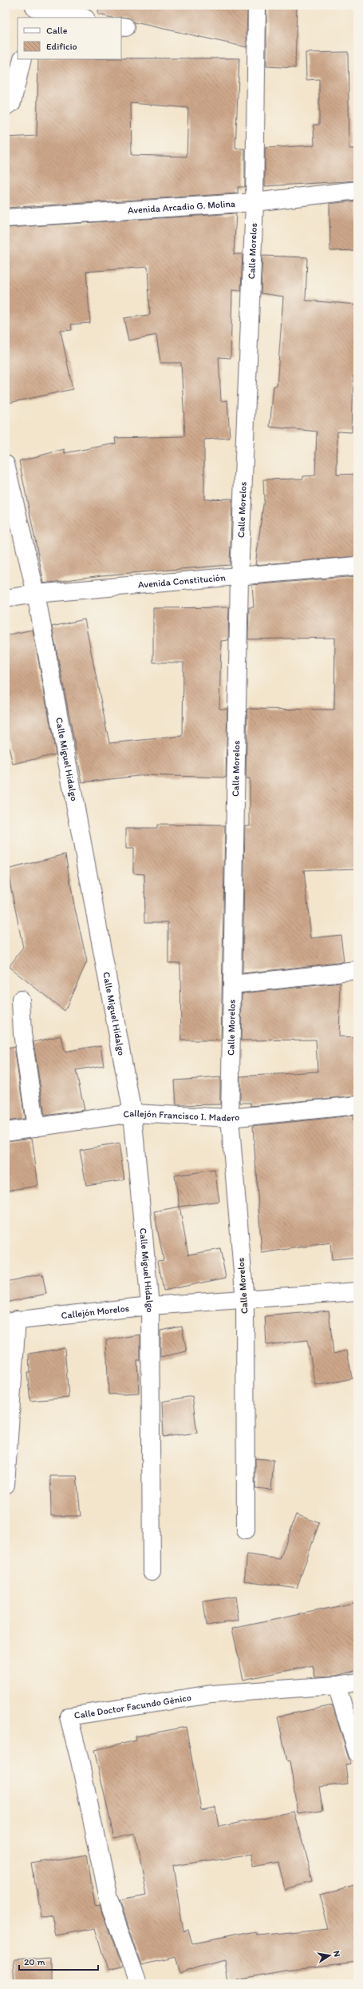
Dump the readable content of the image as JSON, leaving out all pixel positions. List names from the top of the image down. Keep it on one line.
{"streets":{"street":["Avenida Arcadio G. Molina","Calle Morelos","Avenida Constitución","Calle Miguel Hidalgo","Callejón Francisco I. Madero","Callejón Morelos","Calle Doctor Facundo Génico"]},"crossings":[["Avenida Arcadio G. Molina","Calle Morelos"],["Calle Morelos","Avenida Constitución"],["Calle Morelos","Callejón Francisco I. Madero"],["Calle Morelos","Callejón Morelos"],["Avenida Constitución","Calle Miguel Hidalgo"],["Calle Miguel Hidalgo","Callejón Francisco I. Madero"],["Calle Miguel Hidalgo","Callejón Morelos"]],"legend":["Calle","Edificio"],"scale_bar":"20 m","north":"right"}
